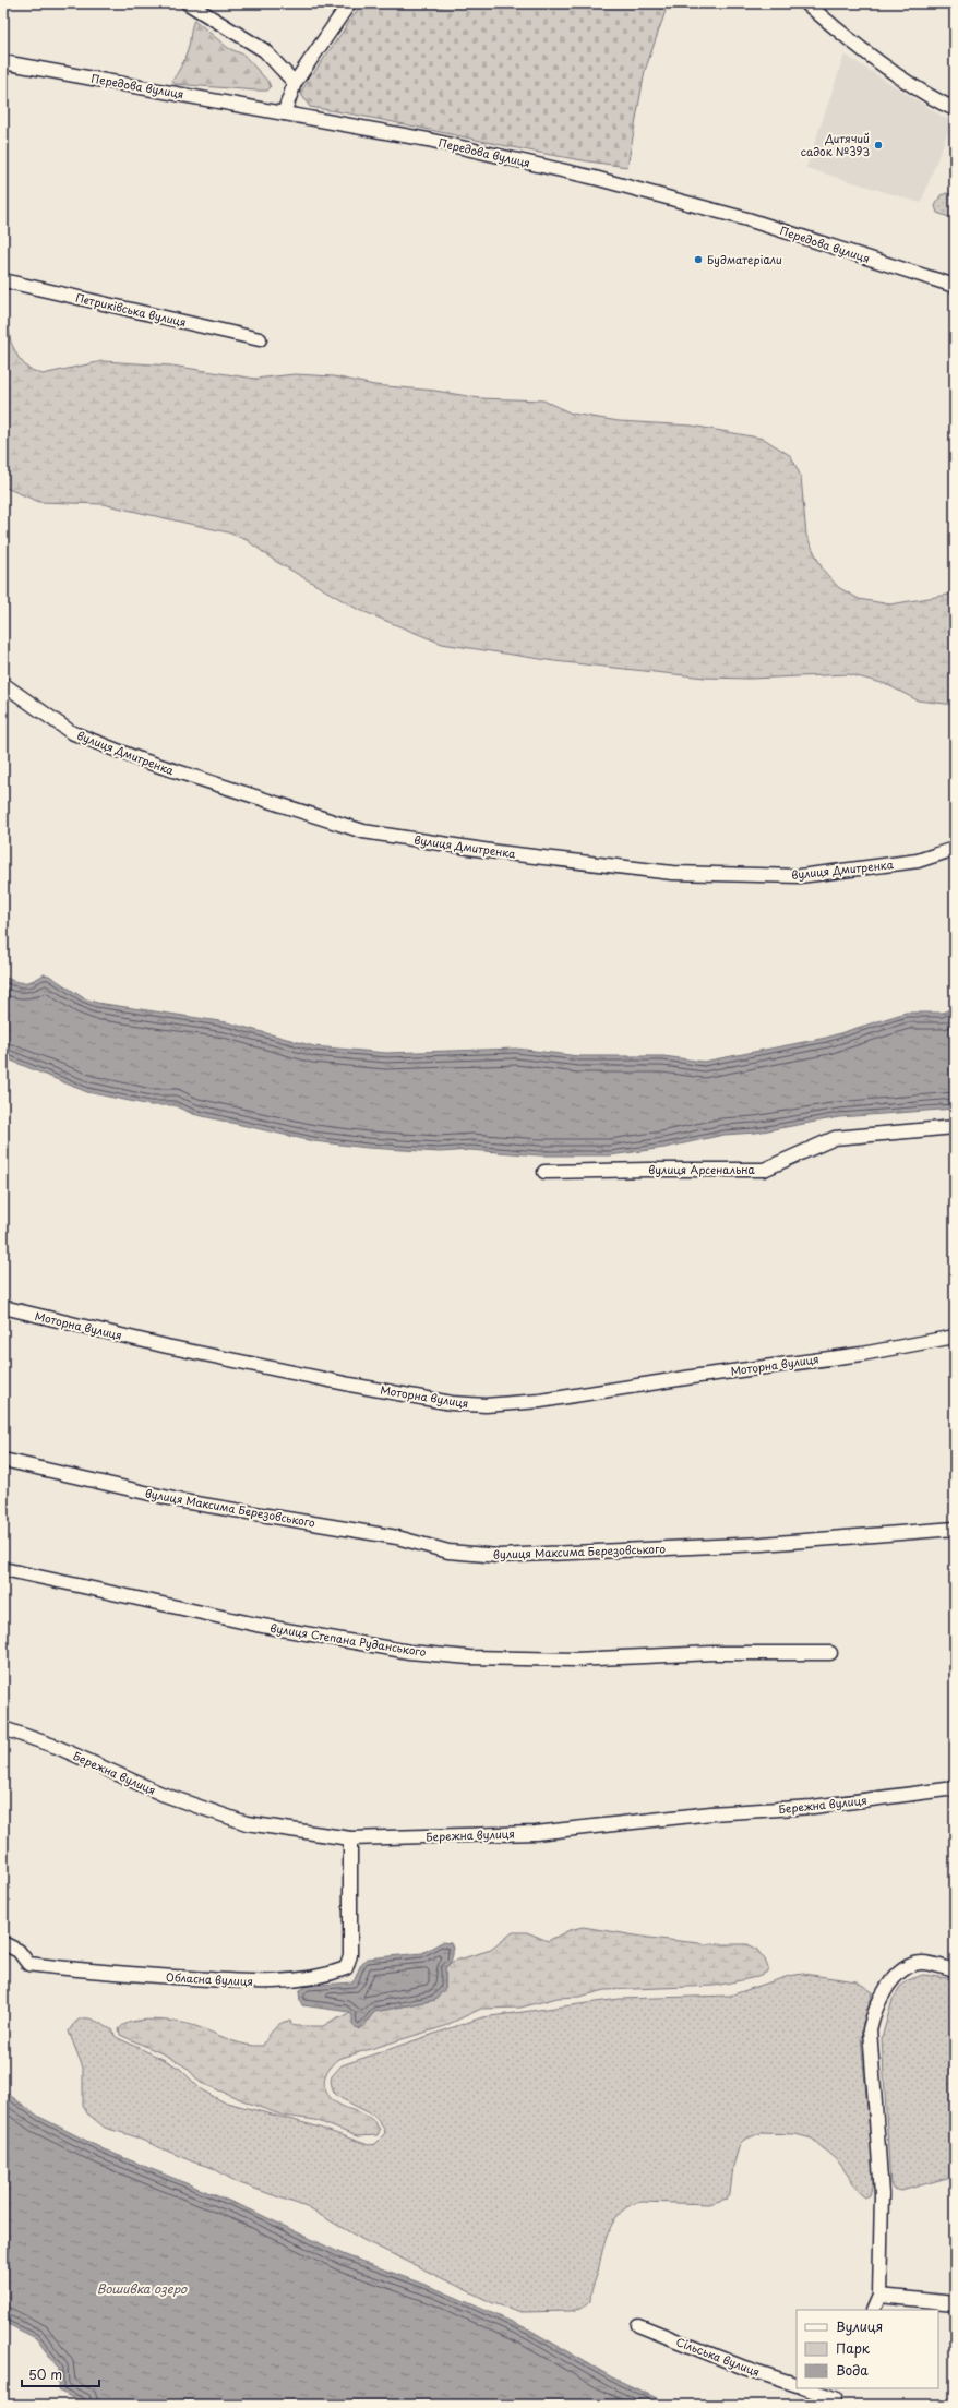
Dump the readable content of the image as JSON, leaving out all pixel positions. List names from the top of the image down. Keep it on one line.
{"streets":{"street":["Передова вулиця","Петриківська вулиця","вулиця Дмитренка","вулиця Арсенальна","Моторна вулиця","вулиця Максима Березовського","вулиця Степана Руданського","Бережна вулиця","Обласна вулиця","Сільська вулиця"]},"crossings":[["Бережна вулиця","Обласна вулиця"]],"water":["Вошивка озеро"],"places":["Дитячий садок №393","Будматеріали"],"legend":["Вулиця","Парк","Вода"],"scale_bar":"50 m"}
